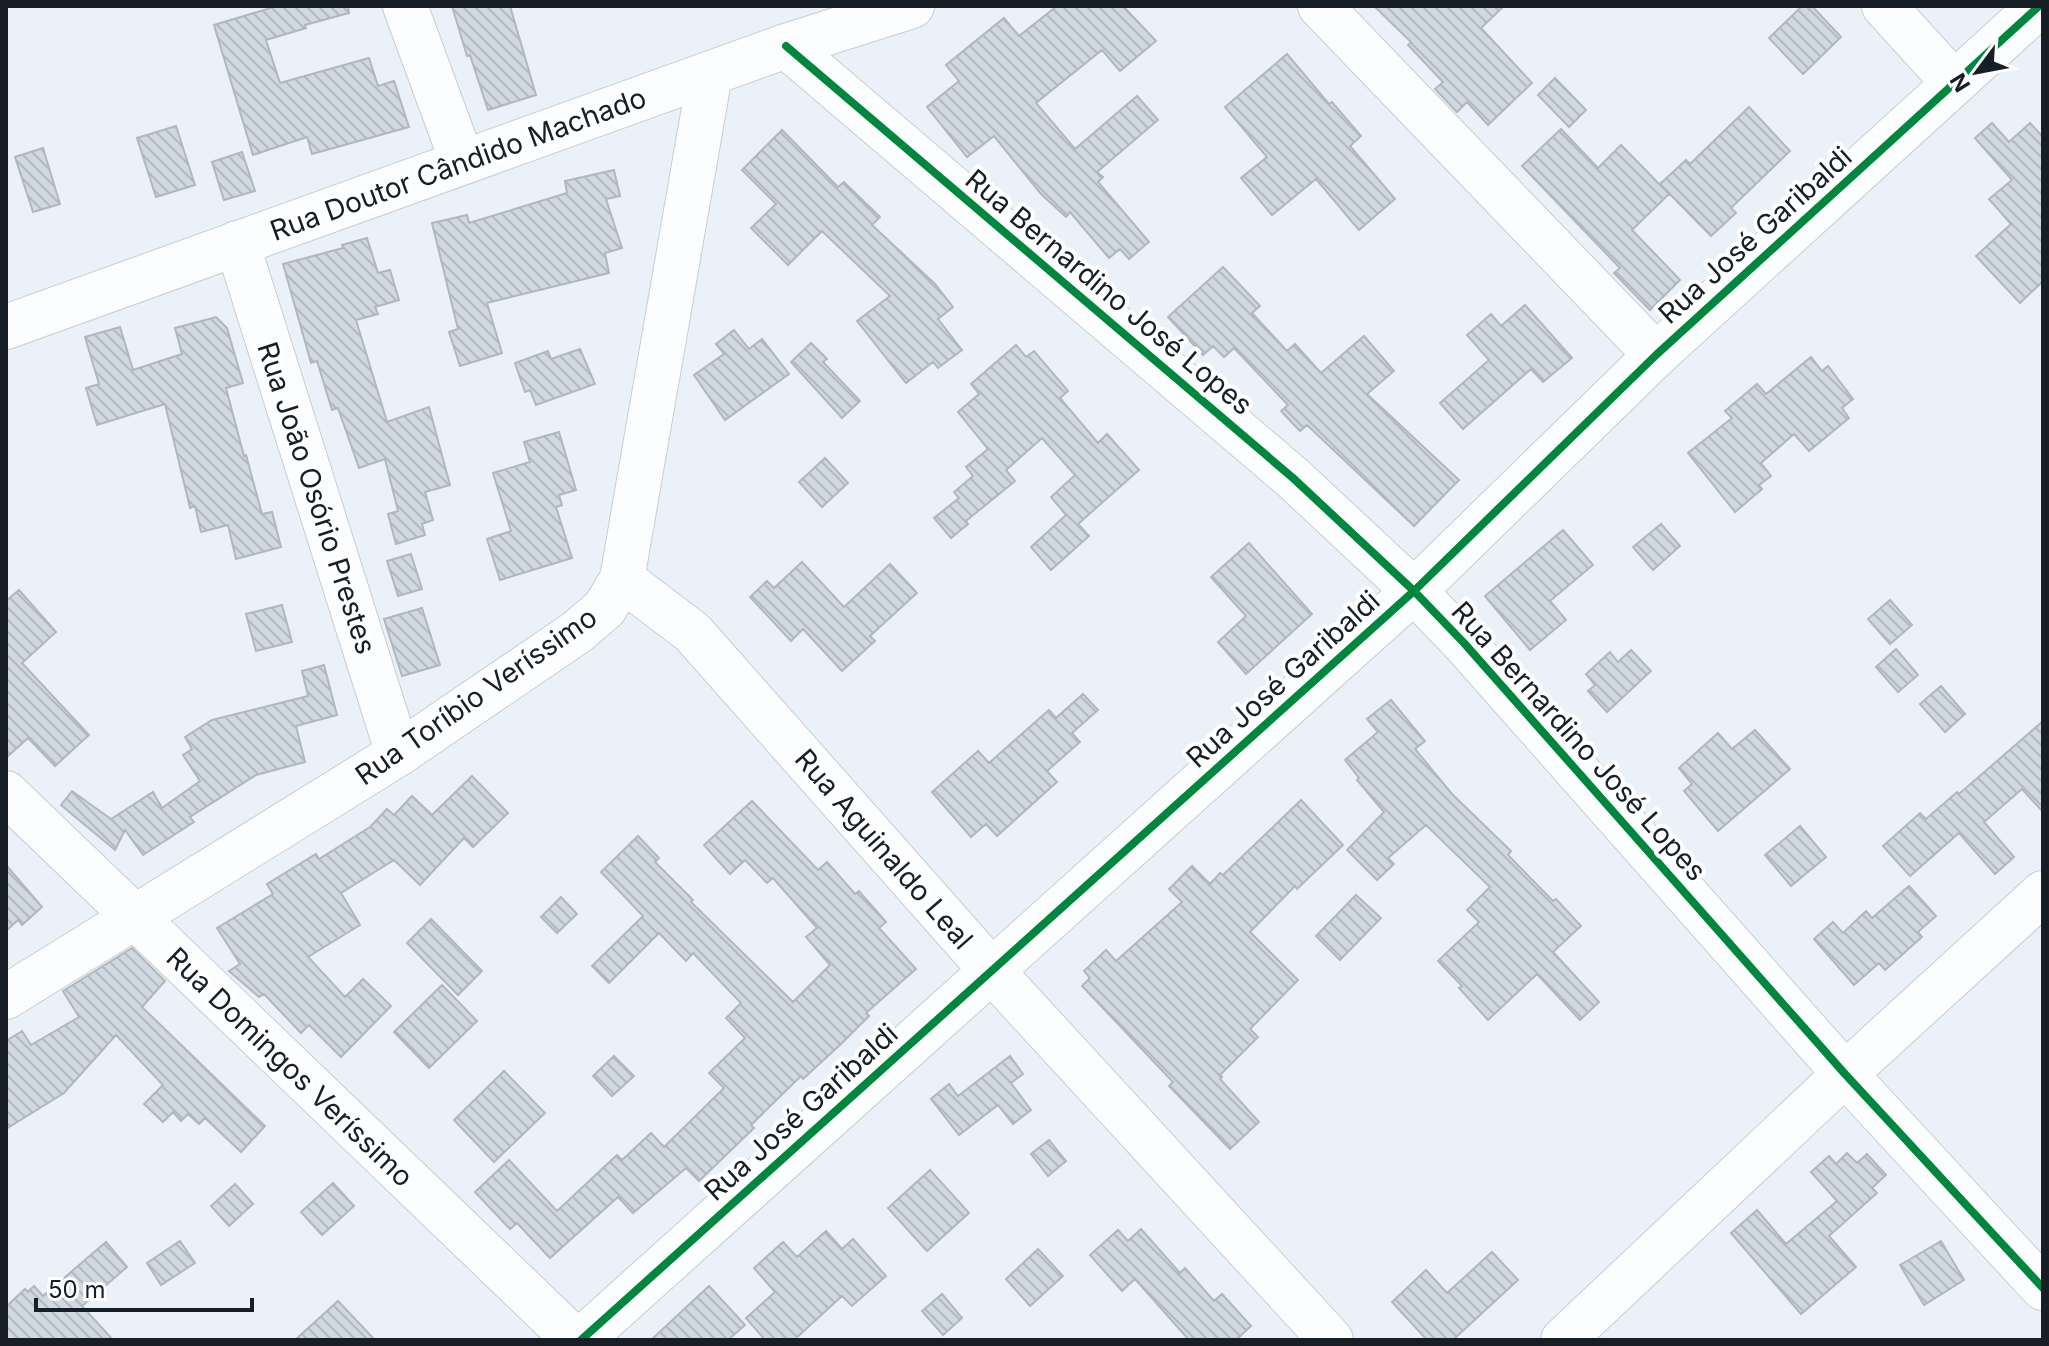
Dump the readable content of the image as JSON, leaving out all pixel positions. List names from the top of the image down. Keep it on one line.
{"streets":{"street":["Rua Doutor Cândido Machado","Rua José Garibaldi","Rua Bernardino José Lopes","Rua João Osório Prestes","Rua Toríbio Veríssimo","Rua Aguinaldo Leal","Rua Domingos Veríssimo"]},"crossings":[["Rua Doutor Cândido Machado","Rua Bernardino José Lopes"],["Rua Doutor Cândido Machado","Rua João Osório Prestes"],["Rua Doutor Cândido Machado","Rua Toríbio Veríssimo"],["Rua José Garibaldi","Rua Bernardino José Lopes"],["Rua José Garibaldi","Rua Aguinaldo Leal"],["Rua José Garibaldi","Rua Domingos Veríssimo"],["Rua João Osório Prestes","Rua Toríbio Veríssimo"],["Rua Toríbio Veríssimo","Rua Aguinaldo Leal"],["Rua Toríbio Veríssimo","Rua Domingos Veríssimo"]],"scale_bar":"50 m","north":"bottom left"}
